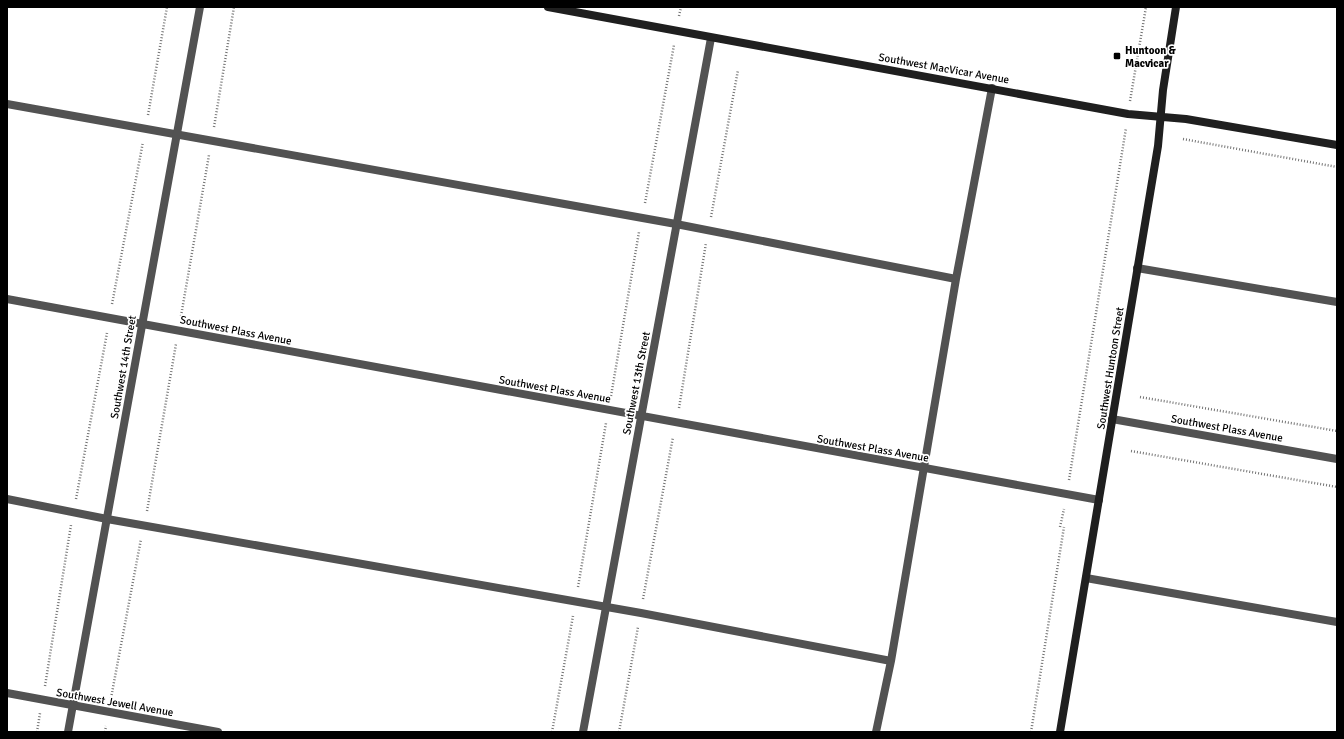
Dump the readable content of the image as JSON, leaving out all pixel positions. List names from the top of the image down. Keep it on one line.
{"streets":{"street":["Southwest MacVicar Avenue","Southwest Plass Avenue","Southwest 14th Street","Southwest Huntoon Street","Southwest 13th Street","Southwest Jewell Avenue"]},"crossings":[["Southwest MacVicar Avenue","Southwest Huntoon Street"],["Southwest MacVicar Avenue","Southwest 13th Street"],["Southwest Plass Avenue","Southwest 14th Street"],["Southwest Plass Avenue","Southwest Huntoon Street"],["Southwest Plass Avenue","Southwest 13th Street"],["Southwest 14th Street","Southwest Jewell Avenue"]],"places":{"transit":["Huntoon & Macvicar"]}}
